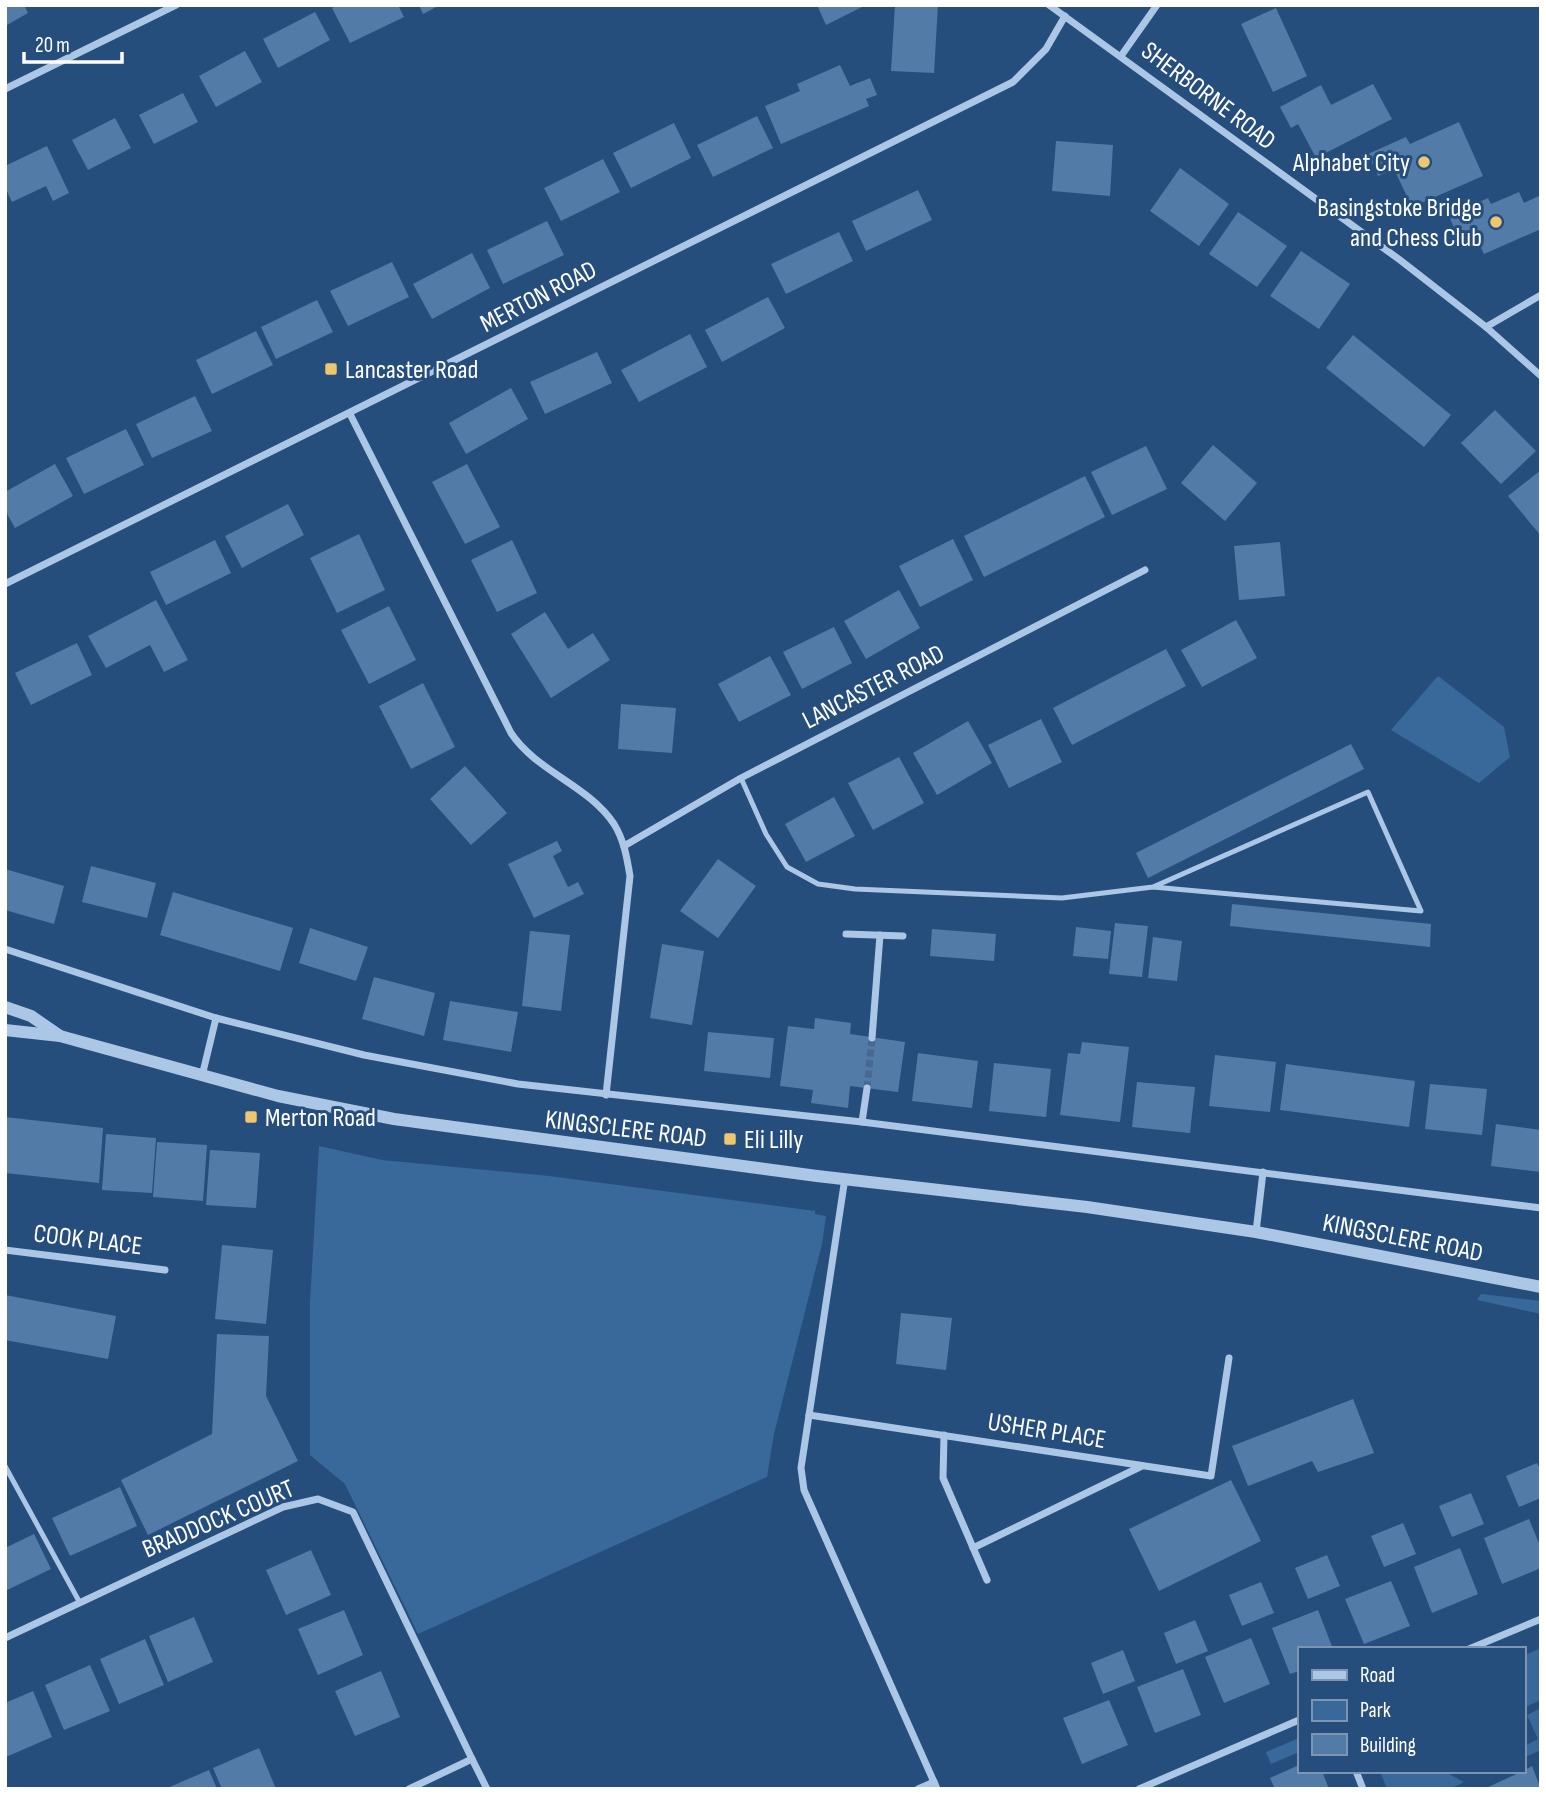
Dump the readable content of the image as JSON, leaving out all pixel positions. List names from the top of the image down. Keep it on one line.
{"streets":{"street":["SHERBORNE ROAD","MERTON ROAD","LANCASTER ROAD","KINGSCLERE ROAD","COOK PLACE","USHER PLACE","BRADDOCK COURT"]},"crossings":[["SHERBORNE ROAD","MERTON ROAD"]],"places":{"other":["Alphabet City","Basingstoke Bridge and Chess Club"],"transit":["Lancaster Road","Merton Road","Eli Lilly"]},"legend":["Road","Park","Building"],"scale_bar":"20 m"}
